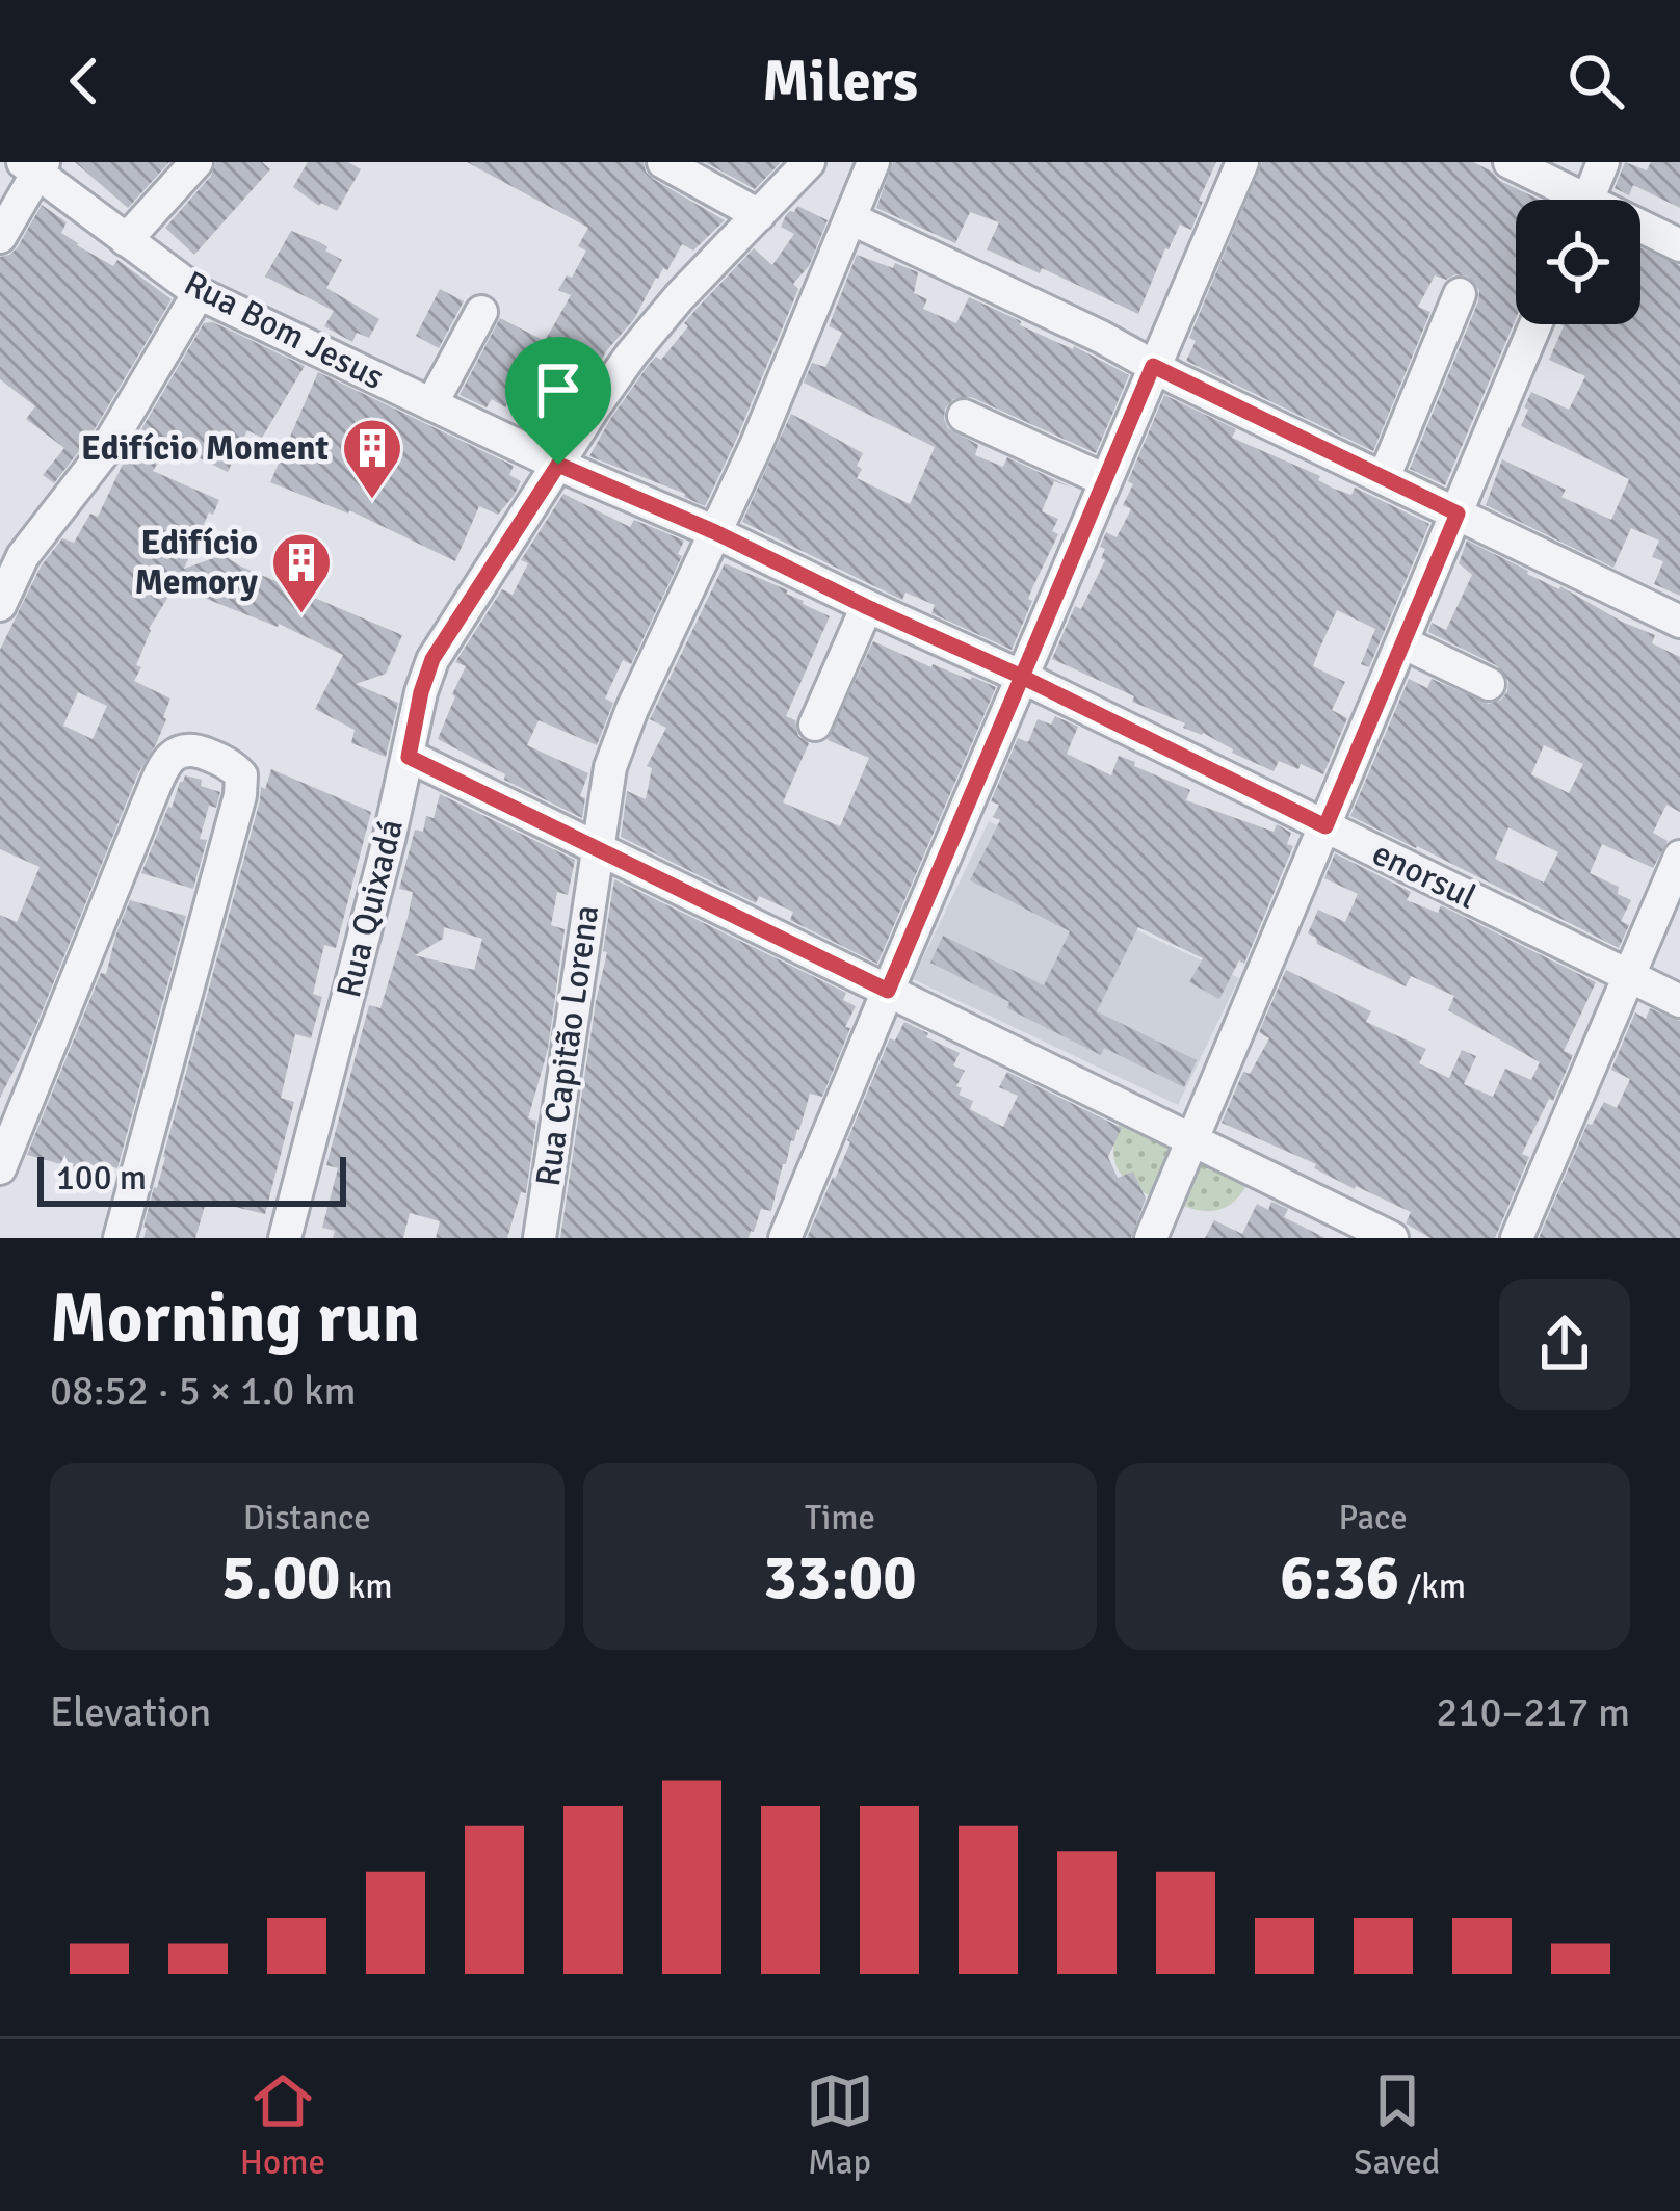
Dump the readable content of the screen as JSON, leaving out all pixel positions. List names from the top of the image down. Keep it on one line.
{"streets":{"street":["Rua Bom Jesus","enorsul","Rua Quixadá","Rua Capitão Lorena"]},"crossings":[["Rua Bom Jesus","enorsul"],["Rua Bom Jesus","Rua Quixadá"],["enorsul","Rua Quixadá"],["enorsul","Rua Capitão Lorena"]],"places":{"building":["Edifício Moment","Edifício Memory"]},"scale_bar":"100 m","page":{"header":"Milers","scale":"100 m","heading":["Morning run","08:52 · 5 × 1.0 km"],"stats":[["Distance","5.00 km"],["Time","33:00"],["Pace","6:36 /km"]],"chart":["Elevation","210–217 m"],"tabs":["Home","Map","Saved"]}}
